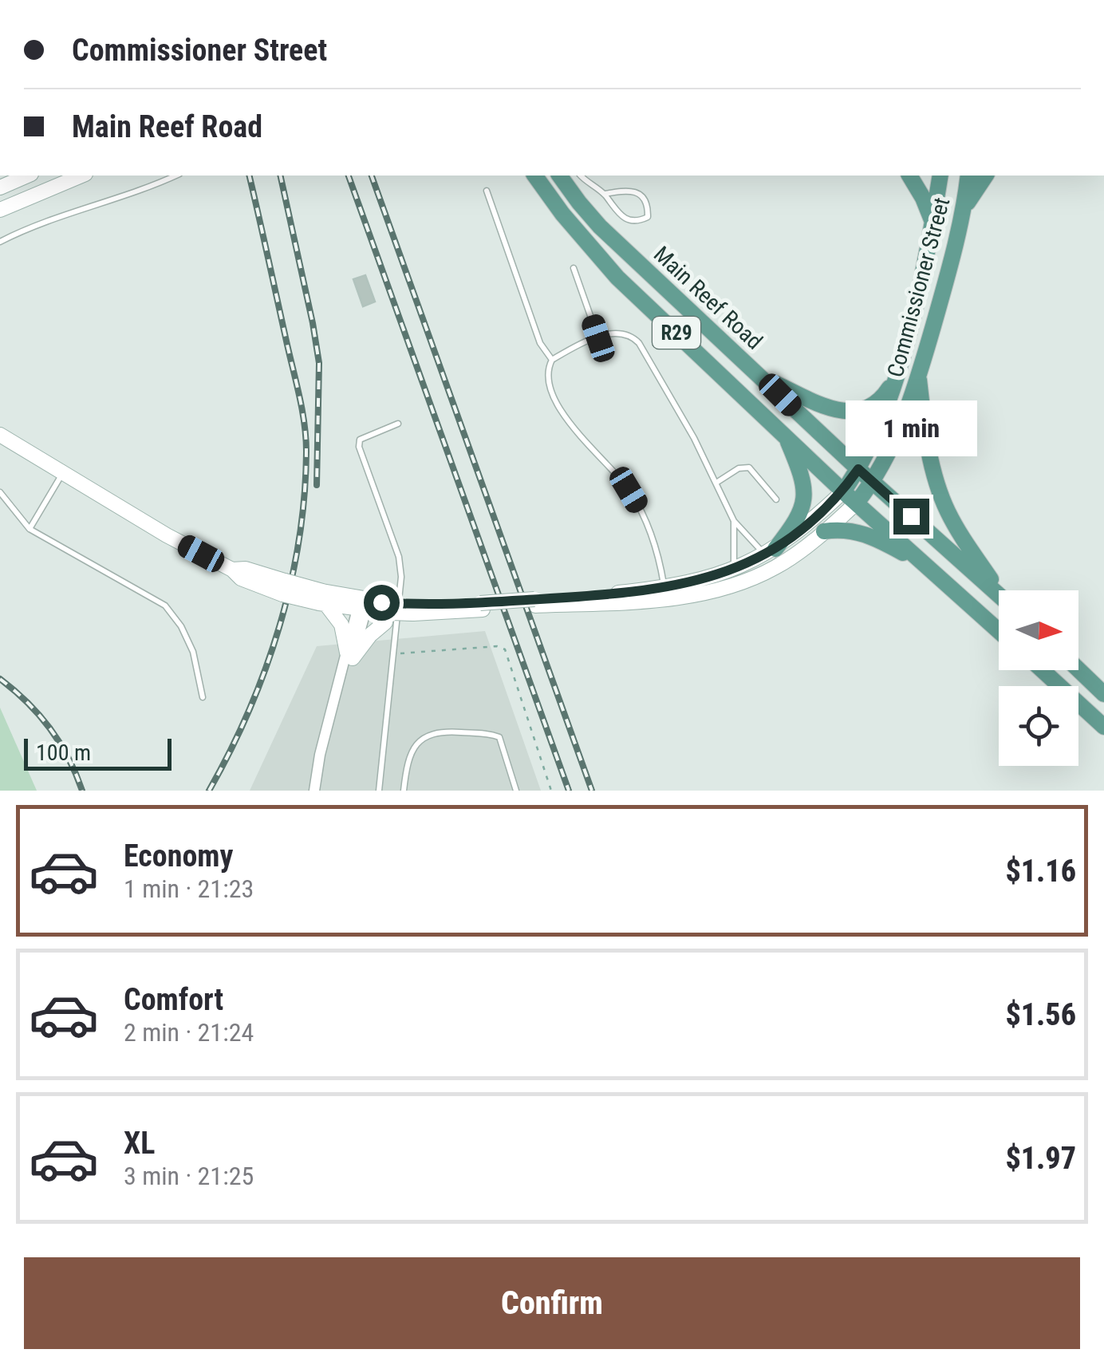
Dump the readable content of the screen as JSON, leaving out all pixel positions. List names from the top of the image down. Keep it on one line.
{"streets":{"main road":["Commissioner Street","Main Reef Road","R29"]},"crossings":[["Commissioner Street","Main Reef Road"],["Commissioner Street","R29"]],"scale_bar":"100 m","north":"right","page":{"banner":["Commissioner Street","Main Reef Road"],"bubble":"1 min","scale":"100 m","list":[{"name":"Economy","note":"1 min · 21:23","value":"$1.16"},{"name":"Comfort","note":"2 min · 21:24","value":"$1.56"},{"name":"XL","note":"3 min · 21:25","value":"$1.97"}],"buttons":"Confirm"}}
